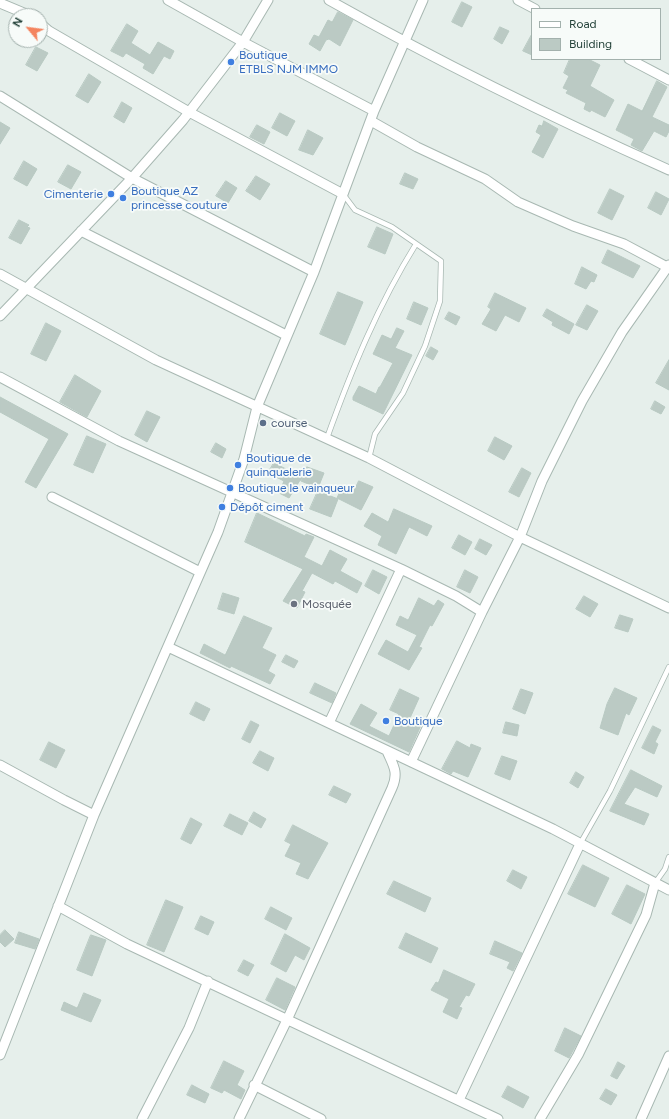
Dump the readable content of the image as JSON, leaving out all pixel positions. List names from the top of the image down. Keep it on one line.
{"places":["Boutique ETBLS NJM IMMO","Cimenterie","Boutique AZ princesse couture","course","Boutique de quinquelerie","Boutique le vainqueur","Dépôt ciment","Mosquée","Boutique"],"legend":["Road","Building"],"north":"top left"}
